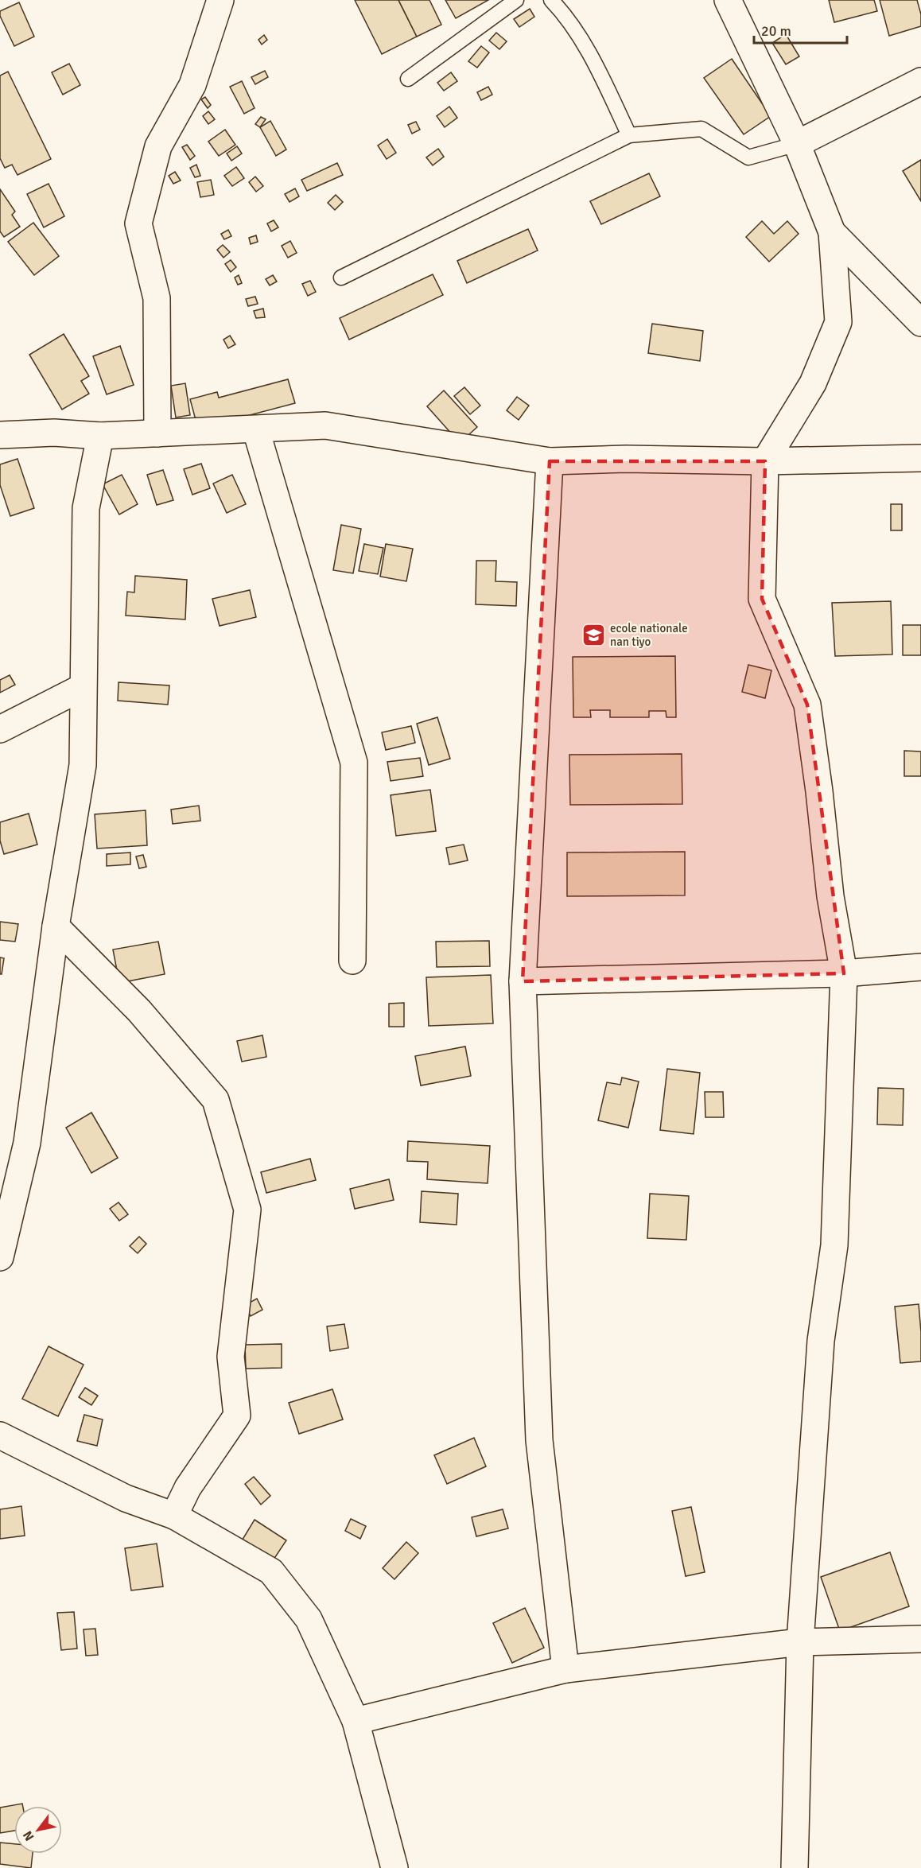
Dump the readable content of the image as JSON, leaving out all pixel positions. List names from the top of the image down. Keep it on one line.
{"places":{"school or university":["ecole nationale nan tiyo"]},"scale_bar":"20 m","north":"bottom left"}
